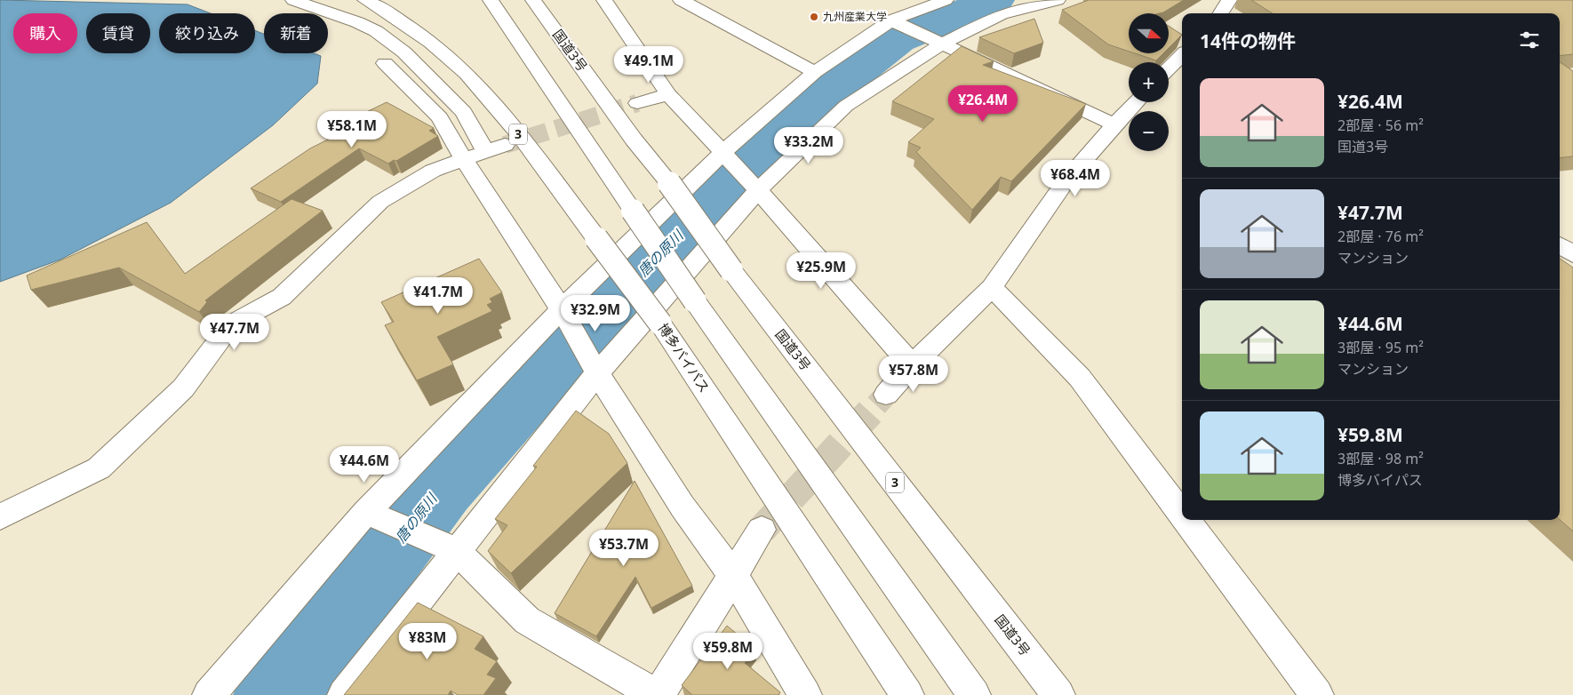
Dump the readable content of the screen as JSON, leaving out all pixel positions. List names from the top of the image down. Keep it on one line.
{"streets":{"main road":["国道3号","3","博多バイパス"]},"crossings":[["国道3号","3"]],"water":["唐の原川"],"places":["九州産業大学"],"north":"right","page":{"map_buttons":["+","−"],"chip":["購入","賃貸","絞り込み","新着"],"heading":"14件の物件","price":["¥49.1M","¥26.4M","¥58.1M","¥33.2M","¥68.4M","¥25.9M","¥41.7M","¥32.9M","¥47.7M","¥57.8M","¥44.6M","¥53.7M","¥83M","¥59.8M"],"list":[{"name":"¥26.4M","note":"2部屋 · 56 m² · 国道3号"},{"name":"¥47.7M","note":"2部屋 · 76 m² · マンション"},{"name":"¥44.6M","note":"3部屋 · 95 m² · マンション"},{"name":"¥59.8M","note":"3部屋 · 98 m² · 博多バイパス"}]}}
